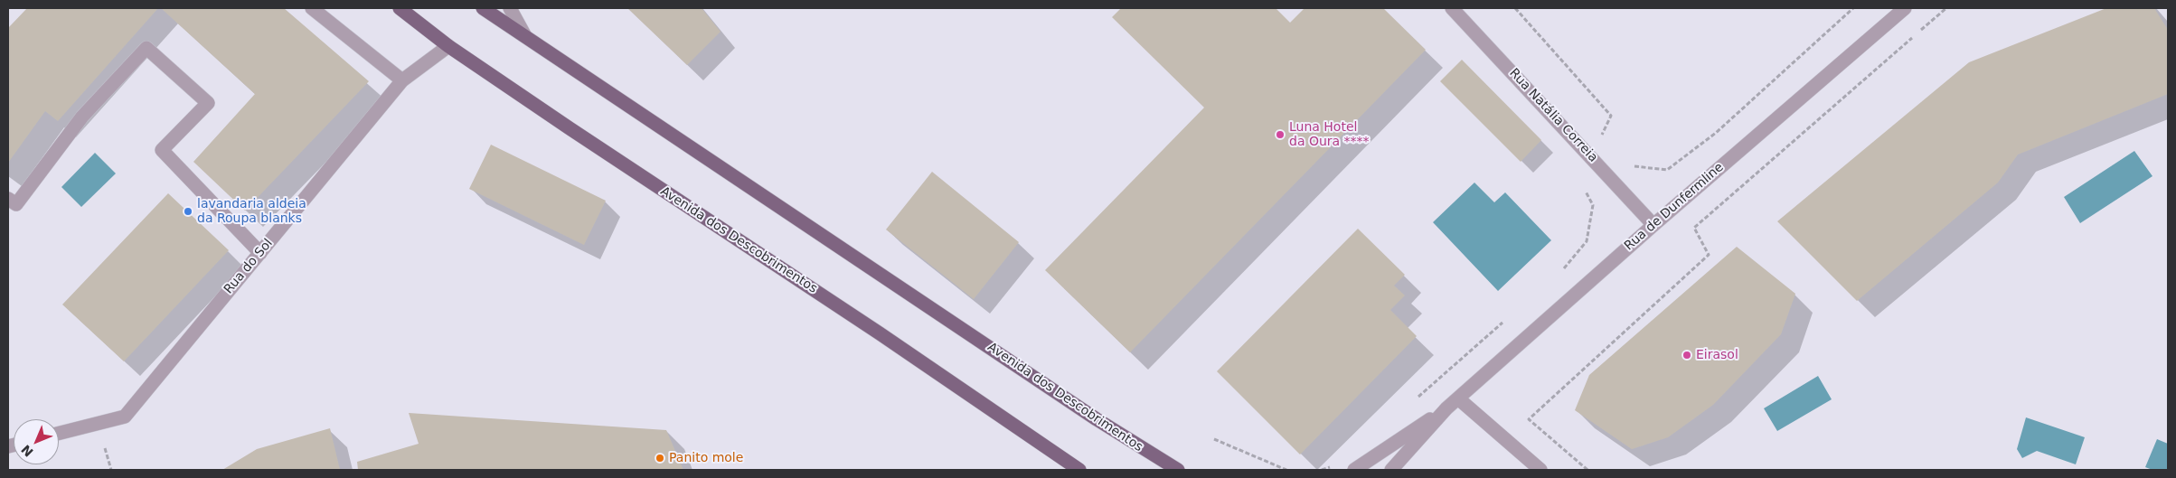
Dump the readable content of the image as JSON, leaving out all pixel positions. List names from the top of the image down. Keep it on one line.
{"streets":{"main road":["Avenida dos Descobrimentos"],"street":["Rua Natália Correia","Rua de Dunfermline","Rua do Sol"]},"crossings":[["Rua Natália Correia","Rua de Dunfermline"],["Avenida dos Descobrimentos","Rua do Sol"]],"places":["Luna Hotel da Oura ****","lavandaria aldeia da Roupa blanks","Eirasol","Panito mole"],"north":"bottom left"}
